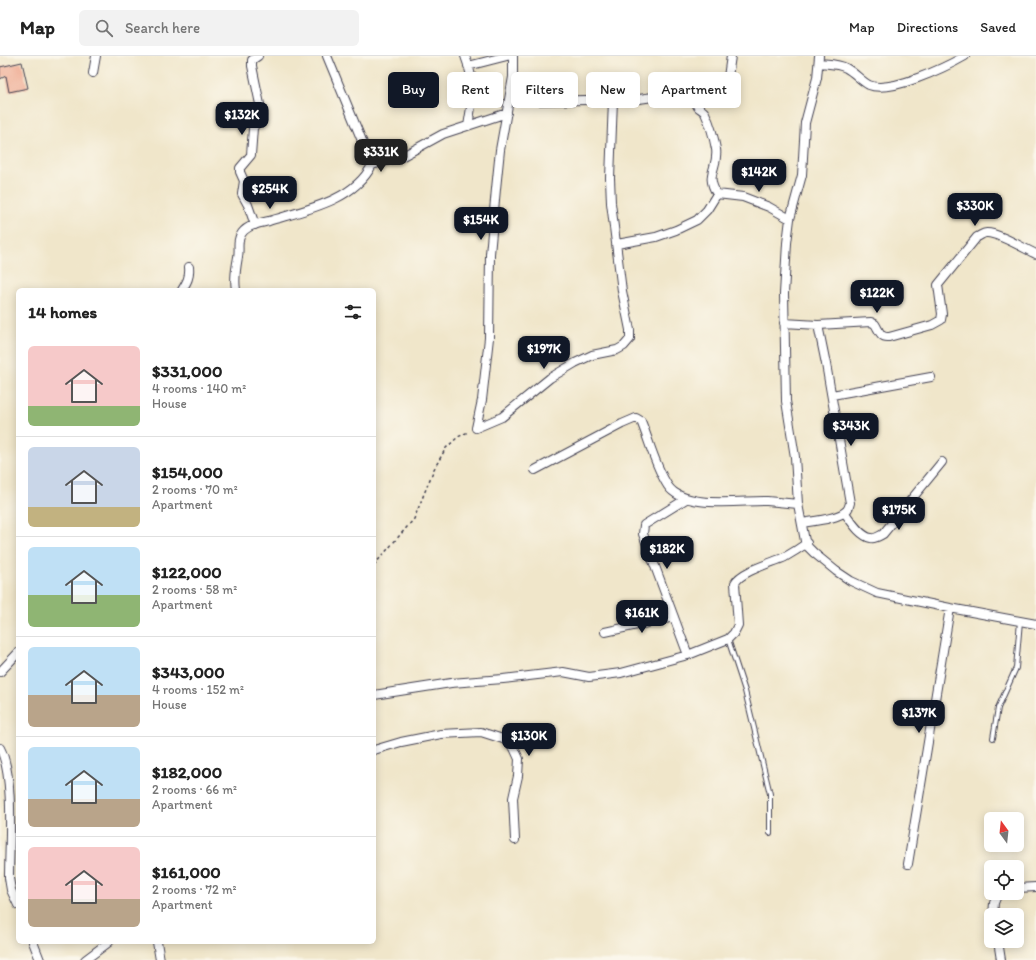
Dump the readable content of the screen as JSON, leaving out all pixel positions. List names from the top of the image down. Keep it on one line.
{"north":"top","page":{"header":"Map","search":"Search here","nav":["Map","Directions","Saved"],"chip":["Buy","Rent","Filters","New","Apartment"],"price":["$132K","$331K","$142K","$254K","$330K","$154K","$122K","$197K","$343K","$175K","$182K","$161K","$137K","$130K"],"heading":"14 homes","list":[{"name":"$331,000","note":"4 rooms · 140 m² · House"},{"name":"$154,000","note":"2 rooms · 70 m² · Apartment"},{"name":"$122,000","note":"2 rooms · 58 m² · Apartment"},{"name":"$343,000","note":"4 rooms · 152 m² · House"},{"name":"$182,000","note":"2 rooms · 66 m² · Apartment"},{"name":"$161,000","note":"2 rooms · 72 m² · Apartment"}]}}
